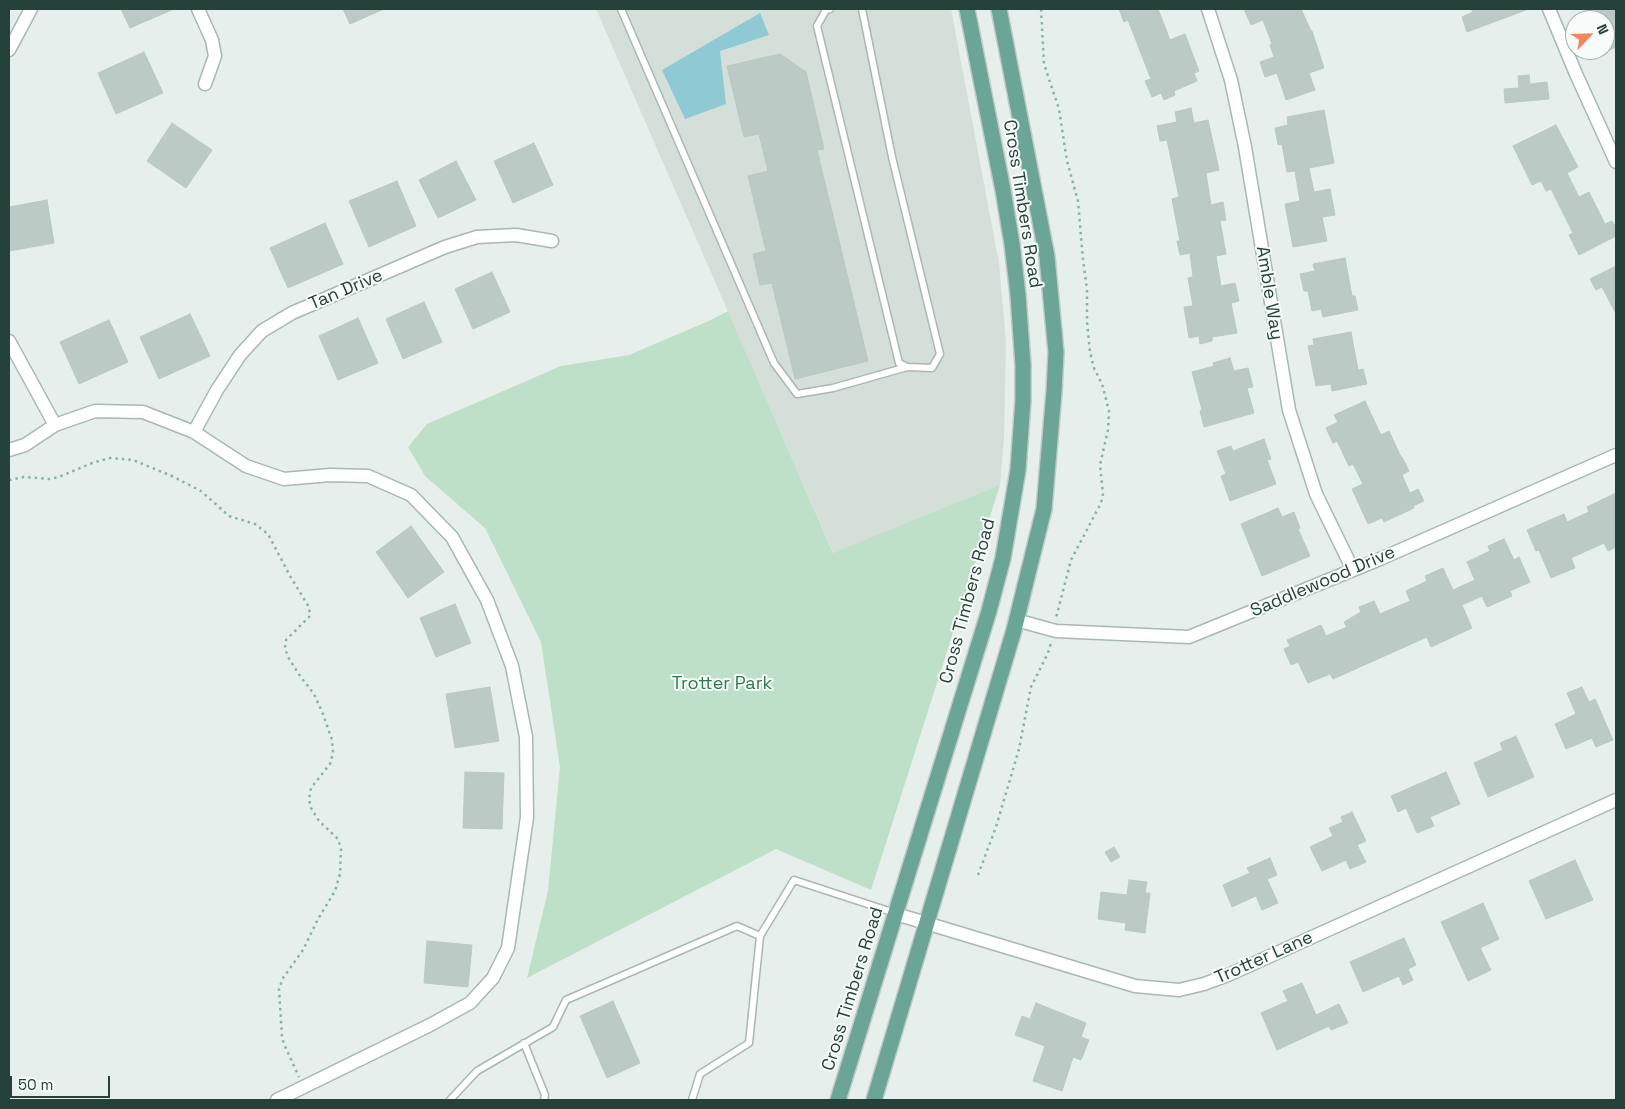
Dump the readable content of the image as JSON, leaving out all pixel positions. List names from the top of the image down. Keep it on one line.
{"streets":{"main road":["Cross Timbers Road"],"street":["Tan Drive","Amble Way","Saddlewood Drive","Trotter Lane"]},"crossings":[["Cross Timbers Road","Saddlewood Drive"],["Cross Timbers Road","Trotter Lane"],["Amble Way","Saddlewood Drive"]],"parks":["Trotter Park"],"scale_bar":"50 m","north":"top right"}
